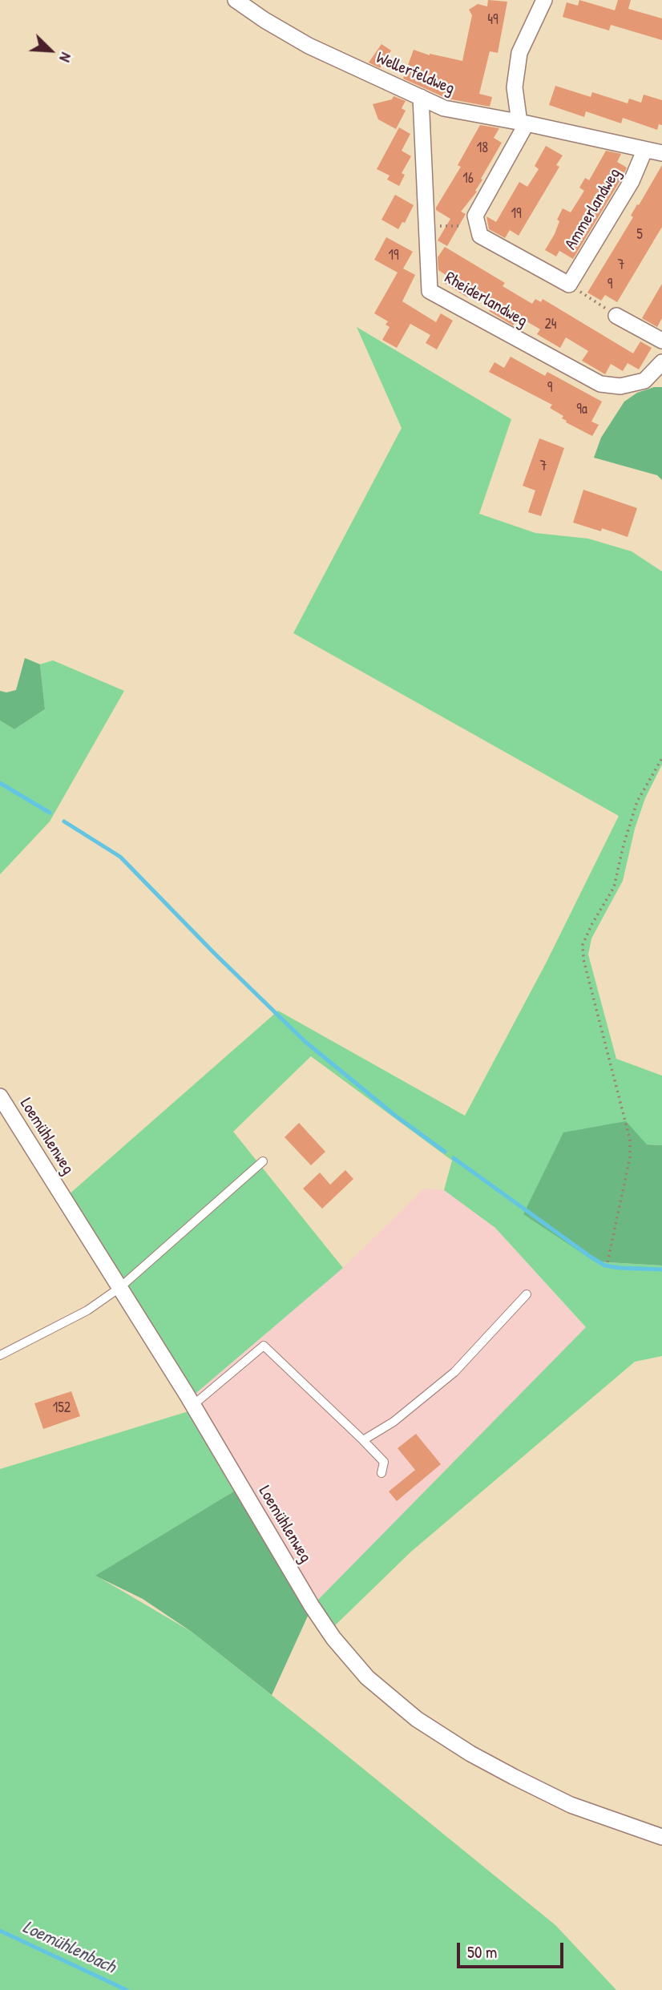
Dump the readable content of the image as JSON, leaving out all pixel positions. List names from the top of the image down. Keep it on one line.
{"streets":{"street":["Wellerfeldweg","Ammerlandweg","Rheiderlandweg","Loemühlenweg"]},"crossings":[["Wellerfeldweg","Ammerlandweg"],["Wellerfeldweg","Rheiderlandweg"]],"water":["Loemühlenbach"],"house_numbers":["49","18","16","19","5","19","7","9","24","9","9a","7","152"],"scale_bar":"50 m","north":"bottom right"}
